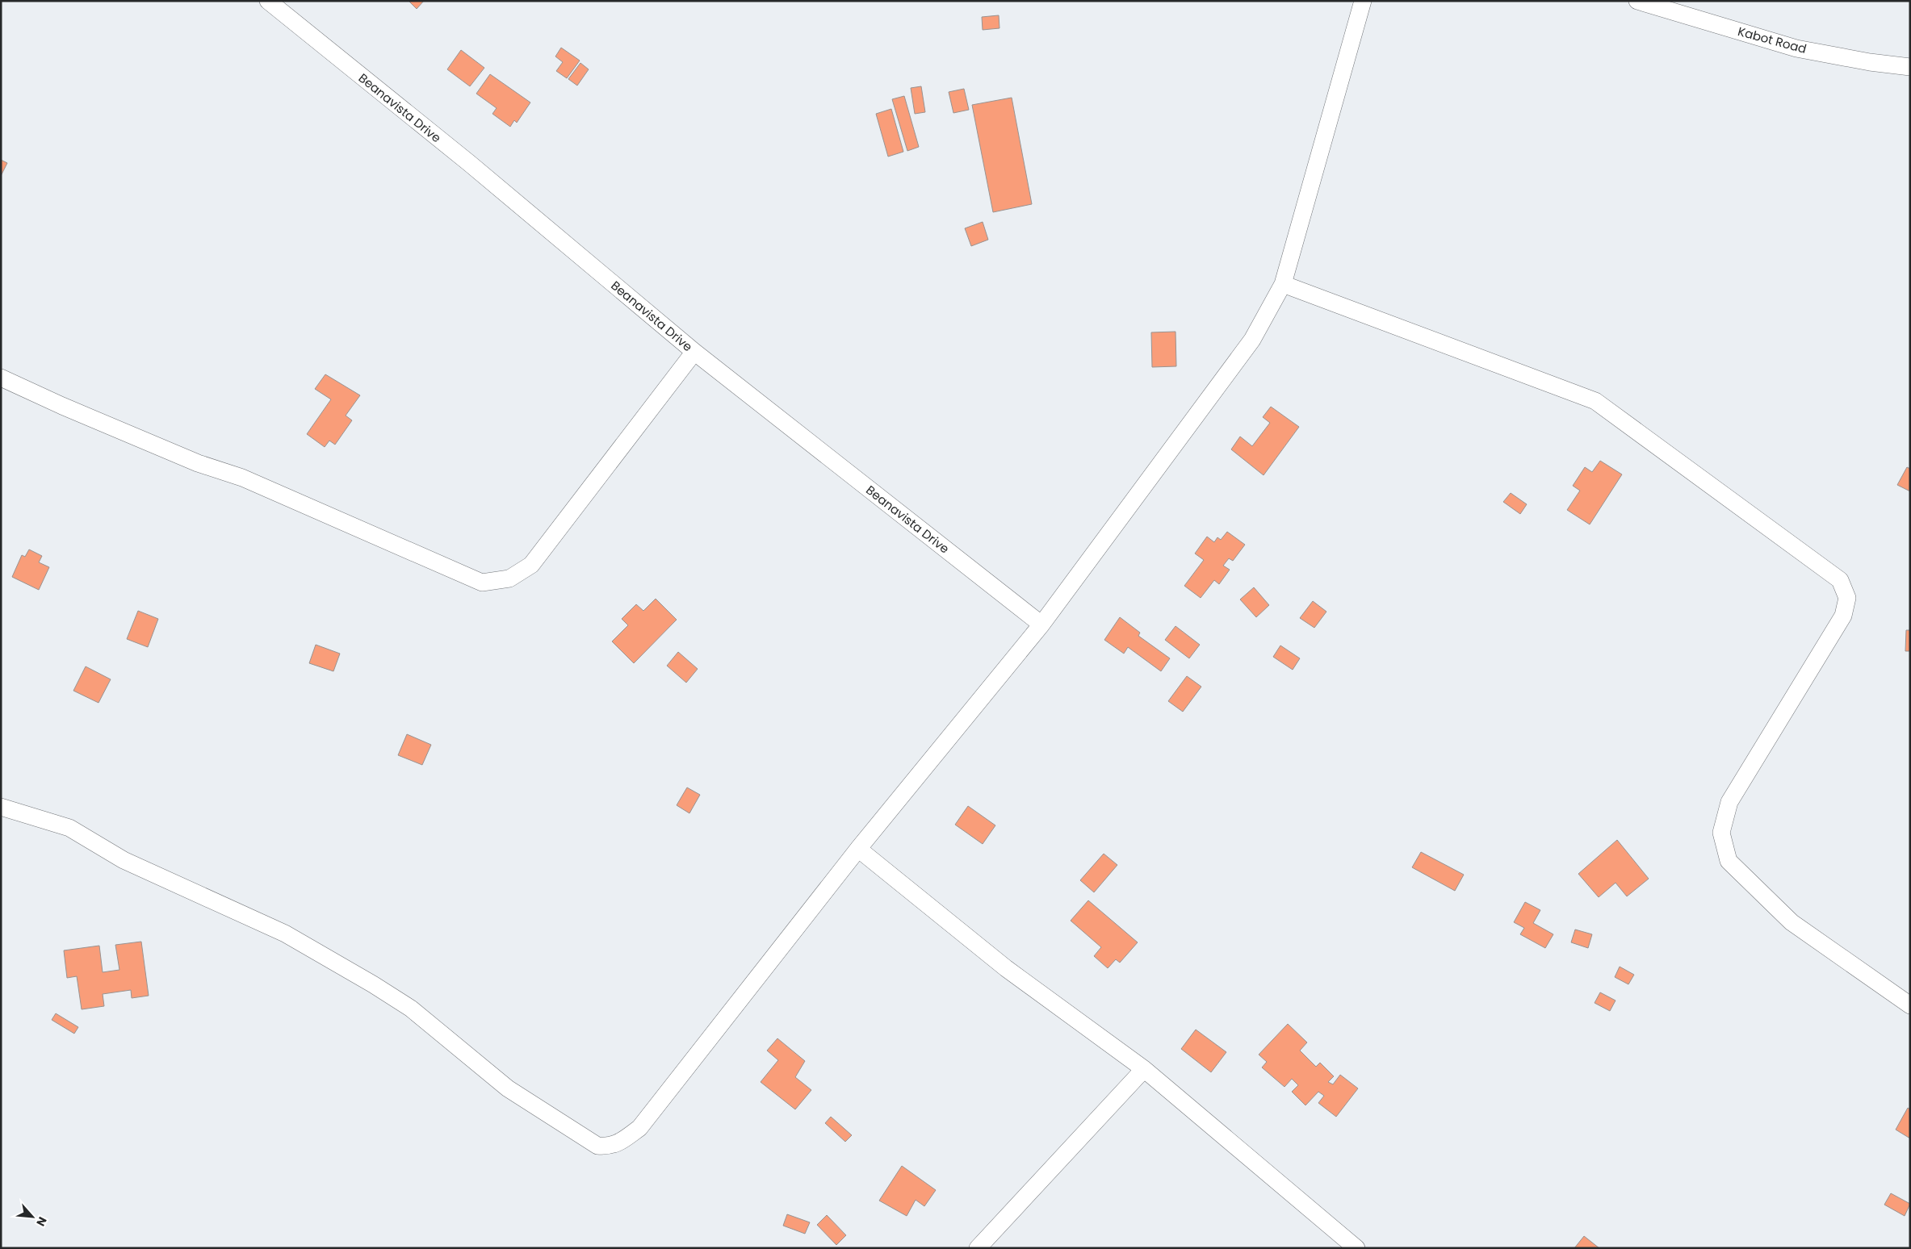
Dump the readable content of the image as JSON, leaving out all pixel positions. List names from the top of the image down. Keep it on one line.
{"streets":{"street":["Kabot Road","Beanavista Drive"]},"north":"bottom right"}
